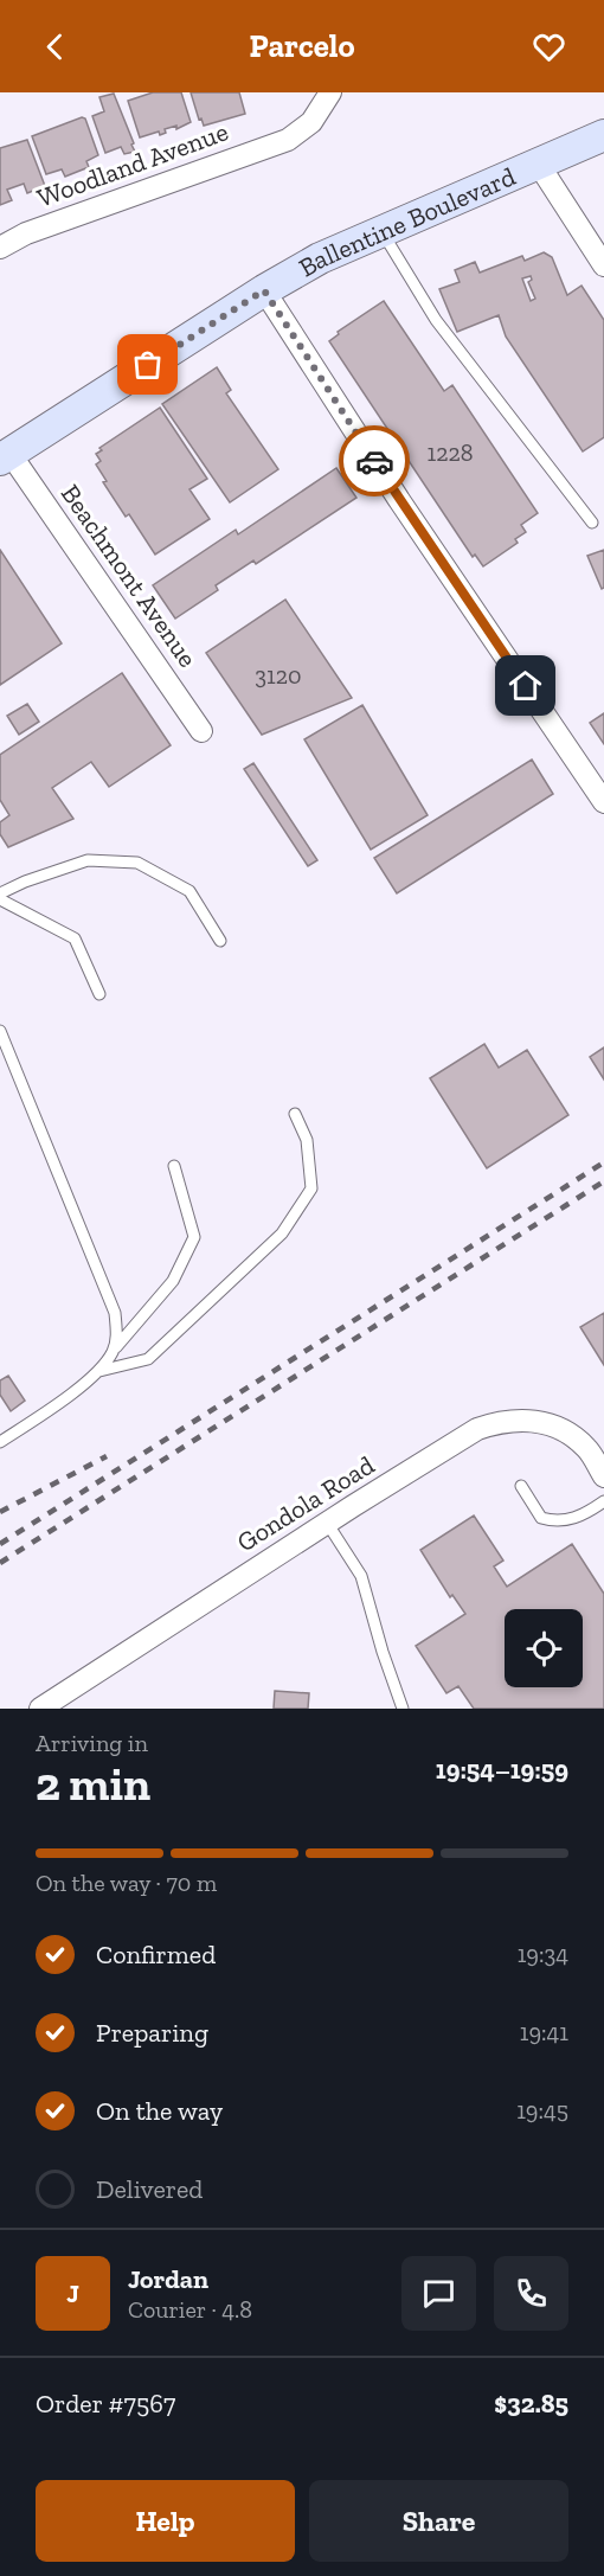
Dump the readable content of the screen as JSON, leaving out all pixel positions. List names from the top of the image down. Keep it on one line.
{"streets":{"main road":["Ballentine Boulevard"],"street":["Woodland Avenue","Beachmont Avenue","Gondola Road"]},"crossings":[["Ballentine Boulevard","Beachmont Avenue"]],"house_numbers":["1228","3120"],"page":{"header":"Parcelo","heading":["2 min","Arriving in","19:54–19:59"],"panel":["Jordan","Courier · 4.8","Order #7567","$32.85"],"bar":"On the way · 70 m","list":[["Confirmed","19:34"],["Preparing","19:41"],["On the way","19:45"],"Delivered"],"round":"J","buttons":["Help","Share"]}}
